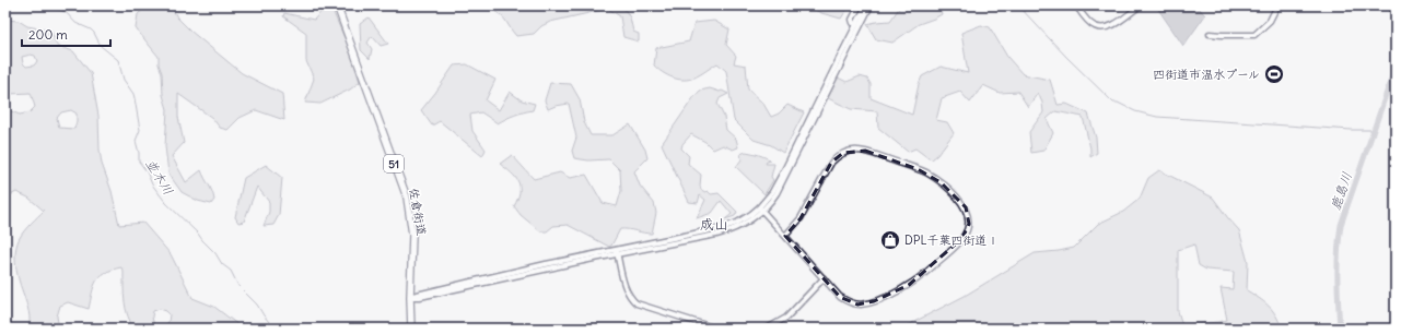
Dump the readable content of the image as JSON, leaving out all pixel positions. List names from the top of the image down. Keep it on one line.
{"streets":{"highway":["51","佐倉街道"]},"districts":["成山"],"water":["並木川","鹿島川"],"places":{"sports":["四街道市温水プール"],"shop":["DPL千葉四街道Ⅰ"]},"scale_bar":"200 m"}
